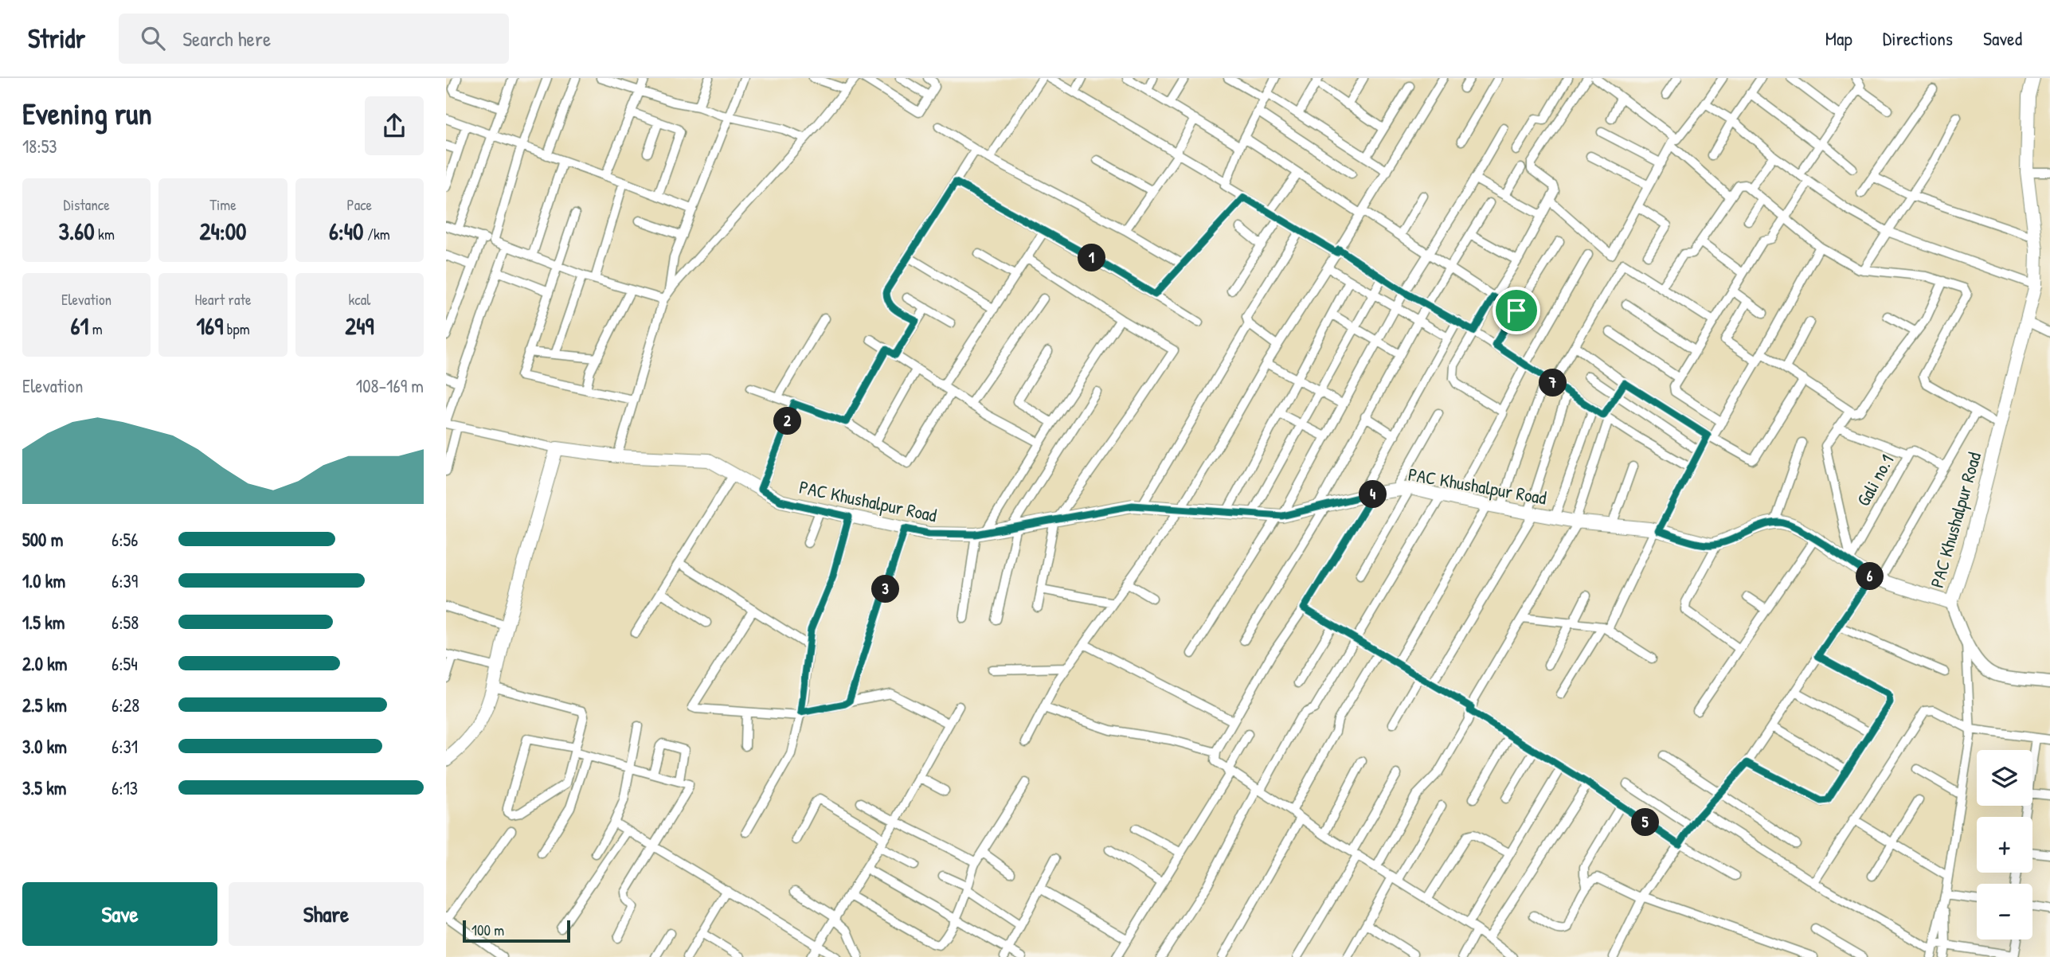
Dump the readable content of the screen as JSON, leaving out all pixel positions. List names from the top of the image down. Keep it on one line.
{"streets":{"main road":["PAC Khushalpur Road"],"street":["Gali no.1"]},"crossings":[["Gali no.1","PAC Khushalpur Road"]],"scale_bar":"100 m","page":{"header":"Stridr","search":"Search here","nav":["Map","Directions","Saved"],"heading":["Evening run","18:53"],"stats":[["Distance","3.60 km"],["Time","24:00"],["Pace","6:40 /km"],["Elevation","61 m"],["Heart rate","169 bpm"],["kcal","249"]],"pins":["1","7","2","4","6","3","5"],"chart":["Elevation","108–169 m"],"list":[{"name":"500 m","note":"6:56"},{"name":"1.0 km","note":"6:39"},{"name":"1.5 km","note":"6:58"},{"name":"2.0 km","note":"6:54"},{"name":"2.5 km","note":"6:28"},{"name":"3.0 km","note":"6:31"},{"name":"3.5 km","note":"6:13"}],"map_buttons":["+","−"],"buttons":["Save","Share"],"scale":"100 m"}}
